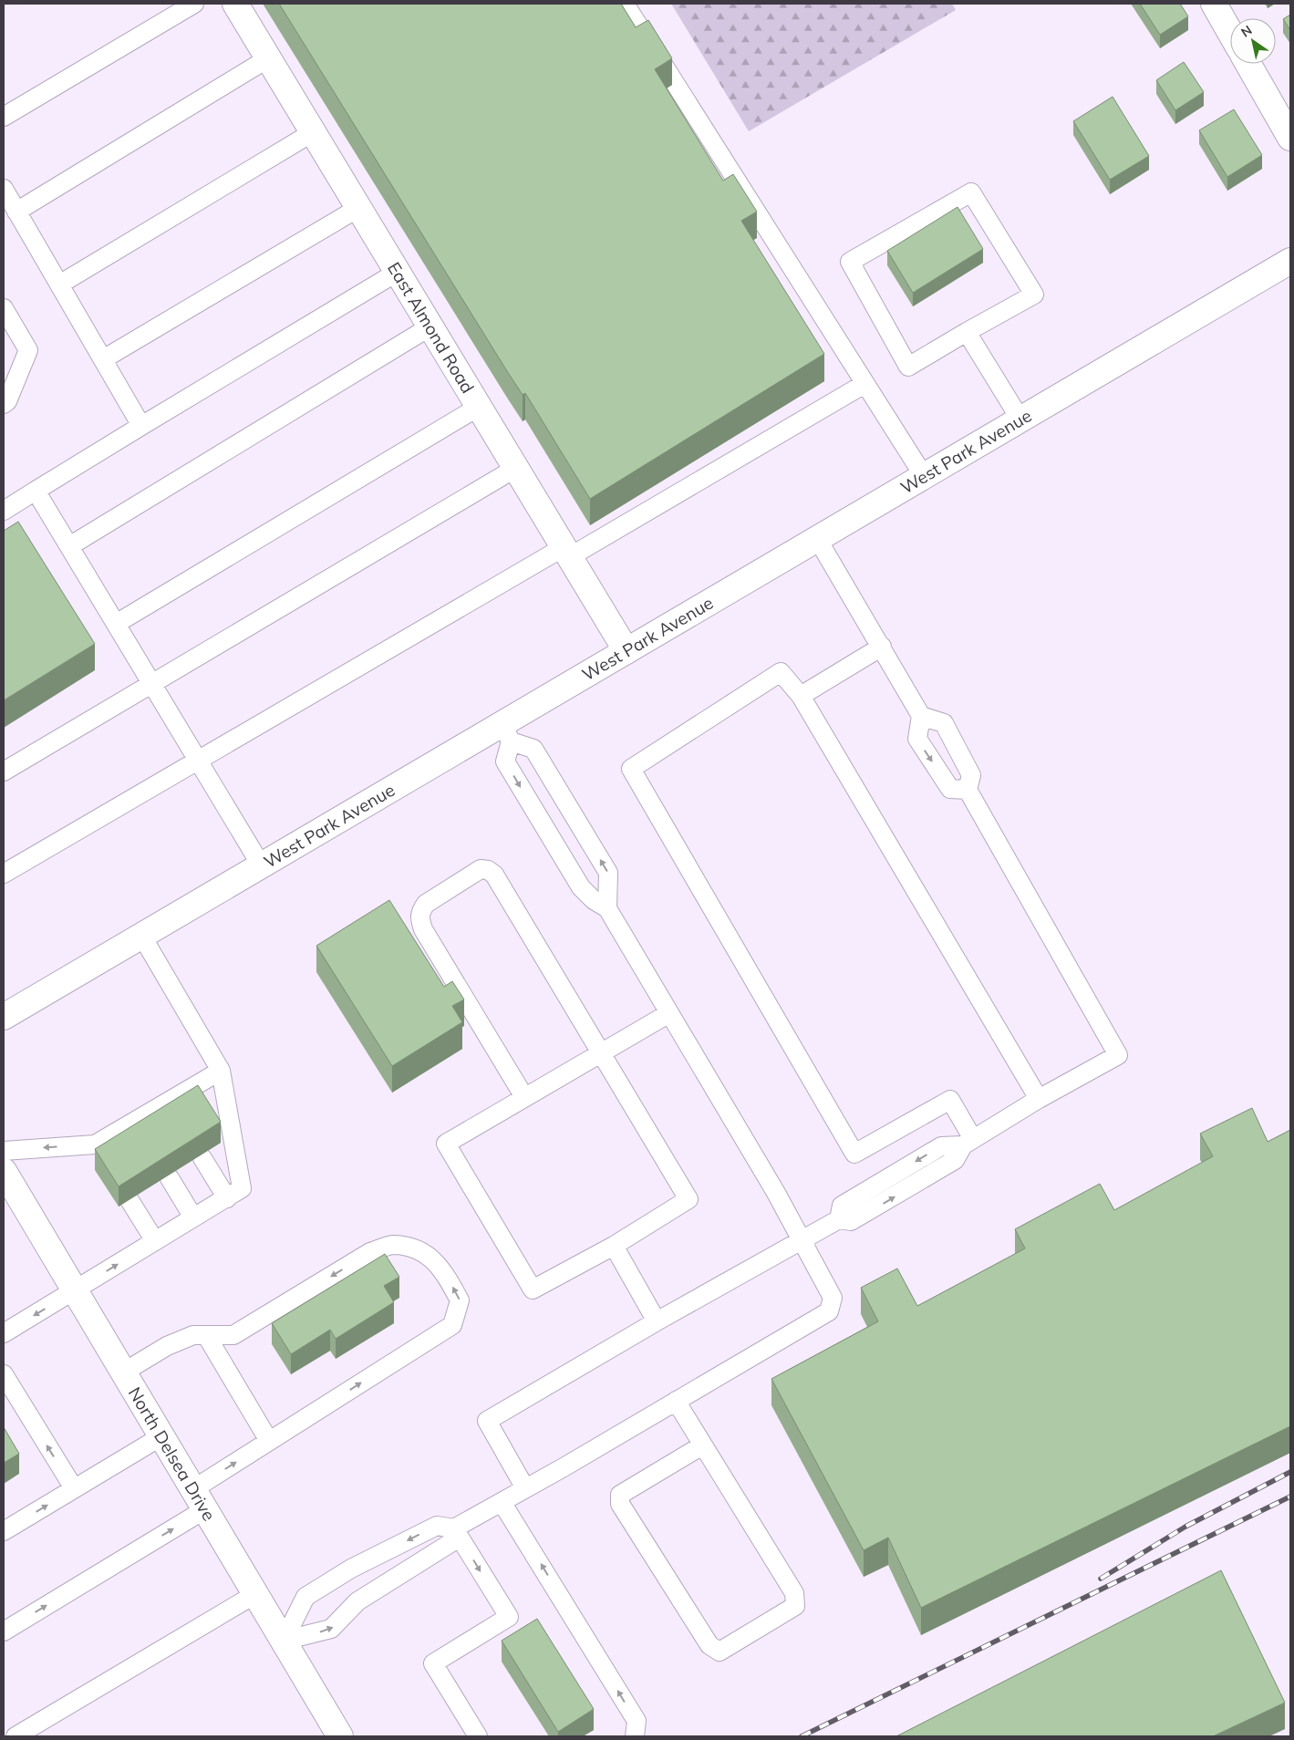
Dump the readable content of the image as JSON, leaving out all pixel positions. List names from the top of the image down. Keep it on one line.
{"streets":{"main road":["East Almond Road","West Park Avenue","North Delsea Drive"]},"crossings":[["East Almond Road","West Park Avenue"]],"north":"top left"}
